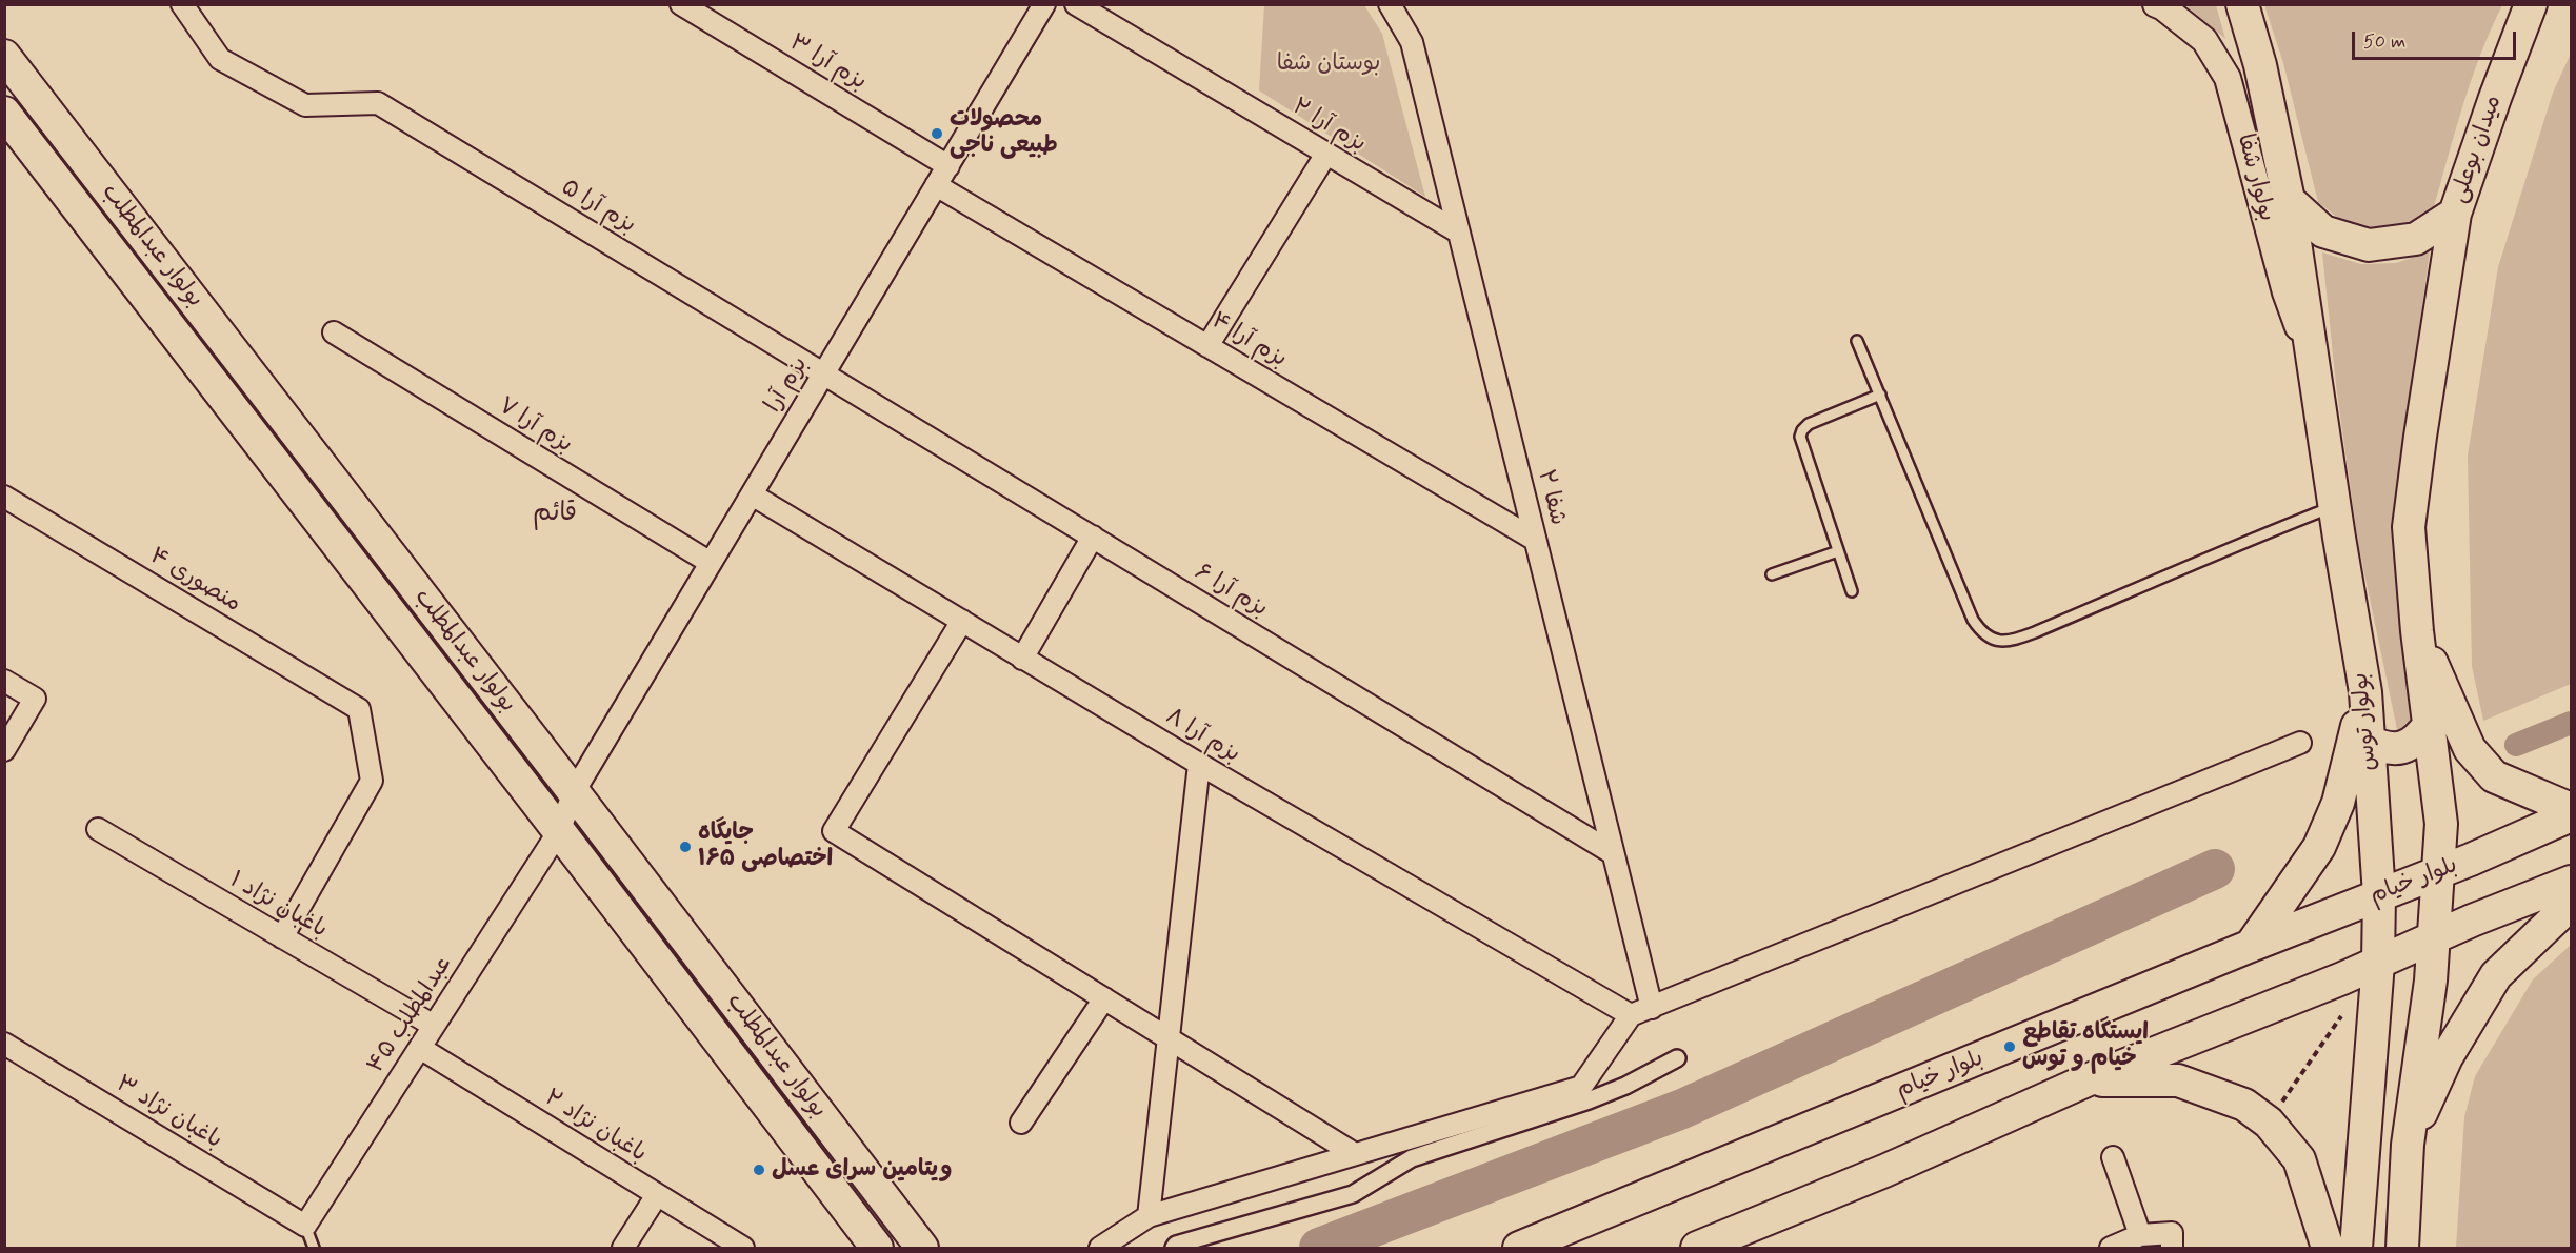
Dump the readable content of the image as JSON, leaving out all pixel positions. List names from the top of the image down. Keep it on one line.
{"streets":{"main road":["میدان بوعلی","بولوار عبدالمطلب","بولوار توس","بلوار خیام"],"street":["بزم آرا ۳","بزم آرا ۲","بولوار شفا","بزم آرا ۵","بزم آرا ۴","بزم آرا","بزم آرا ۷","شفا ۲","منصوری ۴","بزم آرا ۶","بزم آرا ۸","باغبان نژاد ۱","عبدالمطلب ۴۵","باغبان نژاد ۳","باغبان نژاد ۲"]},"crossings":[["بزم آرا ۳","بزم آرا"],["بزم آرا ۲","شفا ۲"],["میدان بوعلی","بولوار توس"],["بولوار شفا","بولوار توس"],["بزم آرا ۵","بزم آرا"],["بزم آرا ۵","بزم آرا ۶"],["بولوار عبدالمطلب","بزم آرا"],["بولوار عبدالمطلب","عبدالمطلب ۴۵"],["بزم آرا ۴","بزم آرا"],["بزم آرا ۴","شفا ۲"],["بزم آرا","بزم آرا ۷"],["بزم آرا","بزم آرا ۶"],["بزم آرا","بزم آرا ۸"],["بزم آرا","عبدالمطلب ۴۵"],["شفا ۲","بزم آرا ۶"],["منصوری ۴","باغبان نژاد ۱"],["بولوار توس","بلوار خیام"],["باغبان نژاد ۱","عبدالمطلب ۴۵"],["عبدالمطلب ۴۵","باغبان نژاد ۳"],["عبدالمطلب ۴۵","باغبان نژاد ۲"]],"districts":["قائم"],"parks":["بوستان شفا"],"places":["محصولات طبیعی ناجی","جایگاه اختصاصی ۱۶۵","ایستگاه تقاطع خیام و توس","ویتامین سرای عسل"],"scale_bar":"50 m"}
